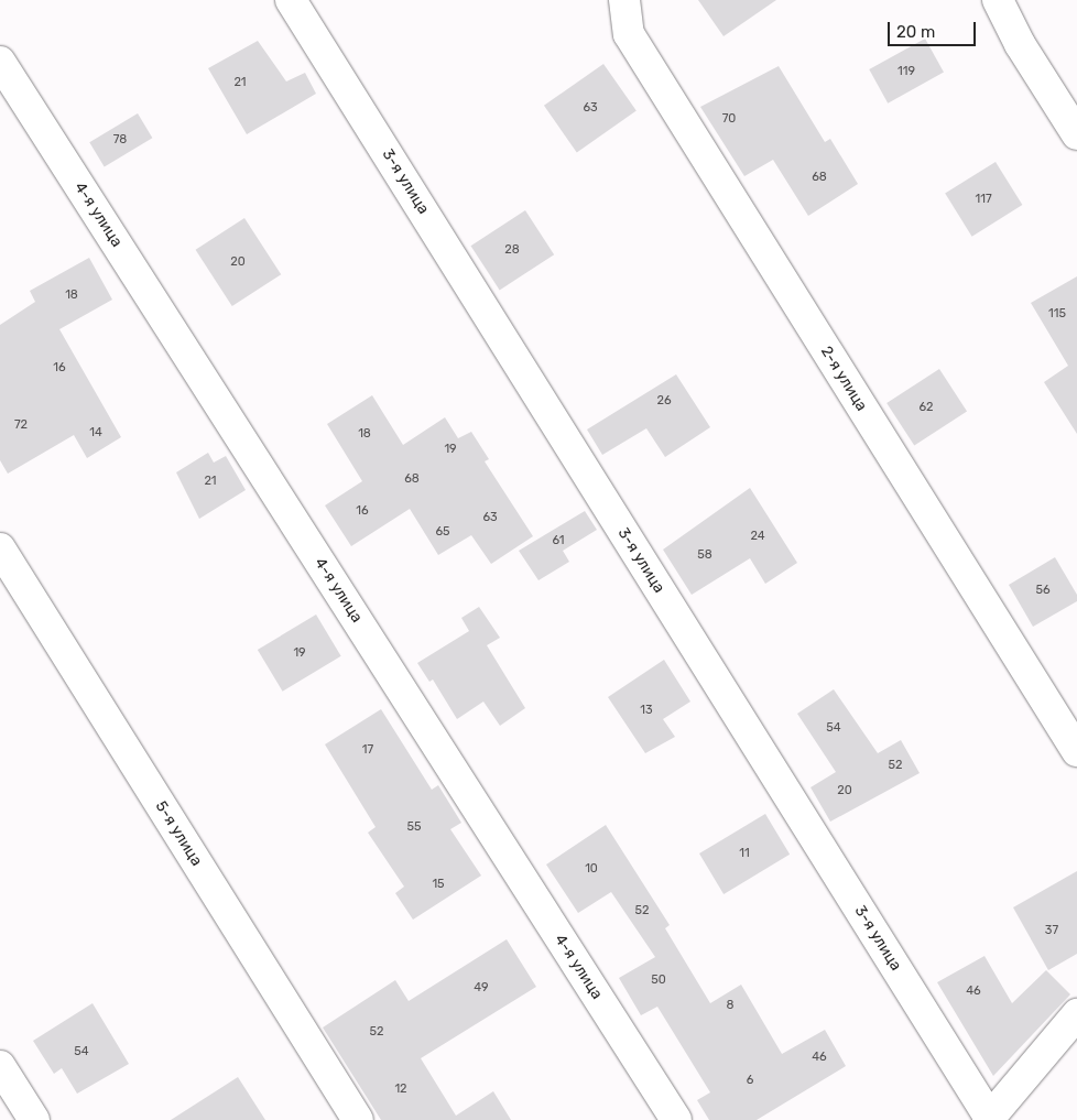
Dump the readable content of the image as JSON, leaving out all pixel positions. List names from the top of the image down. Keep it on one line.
{"streets":{"street":["3-я улица","4-я улица","2-я улица","5-я улица"]},"house_numbers":["119","21","63","70","78","68","117","28","20","18","115","16","26","62","72","14","18","19","68","21","16","63","65","24","61","58","56","19","13","54","17","52","20","55","11","10","15","52","37","50","49","46","8","52","54","46","6","12"],"scale_bar":"20 m"}
